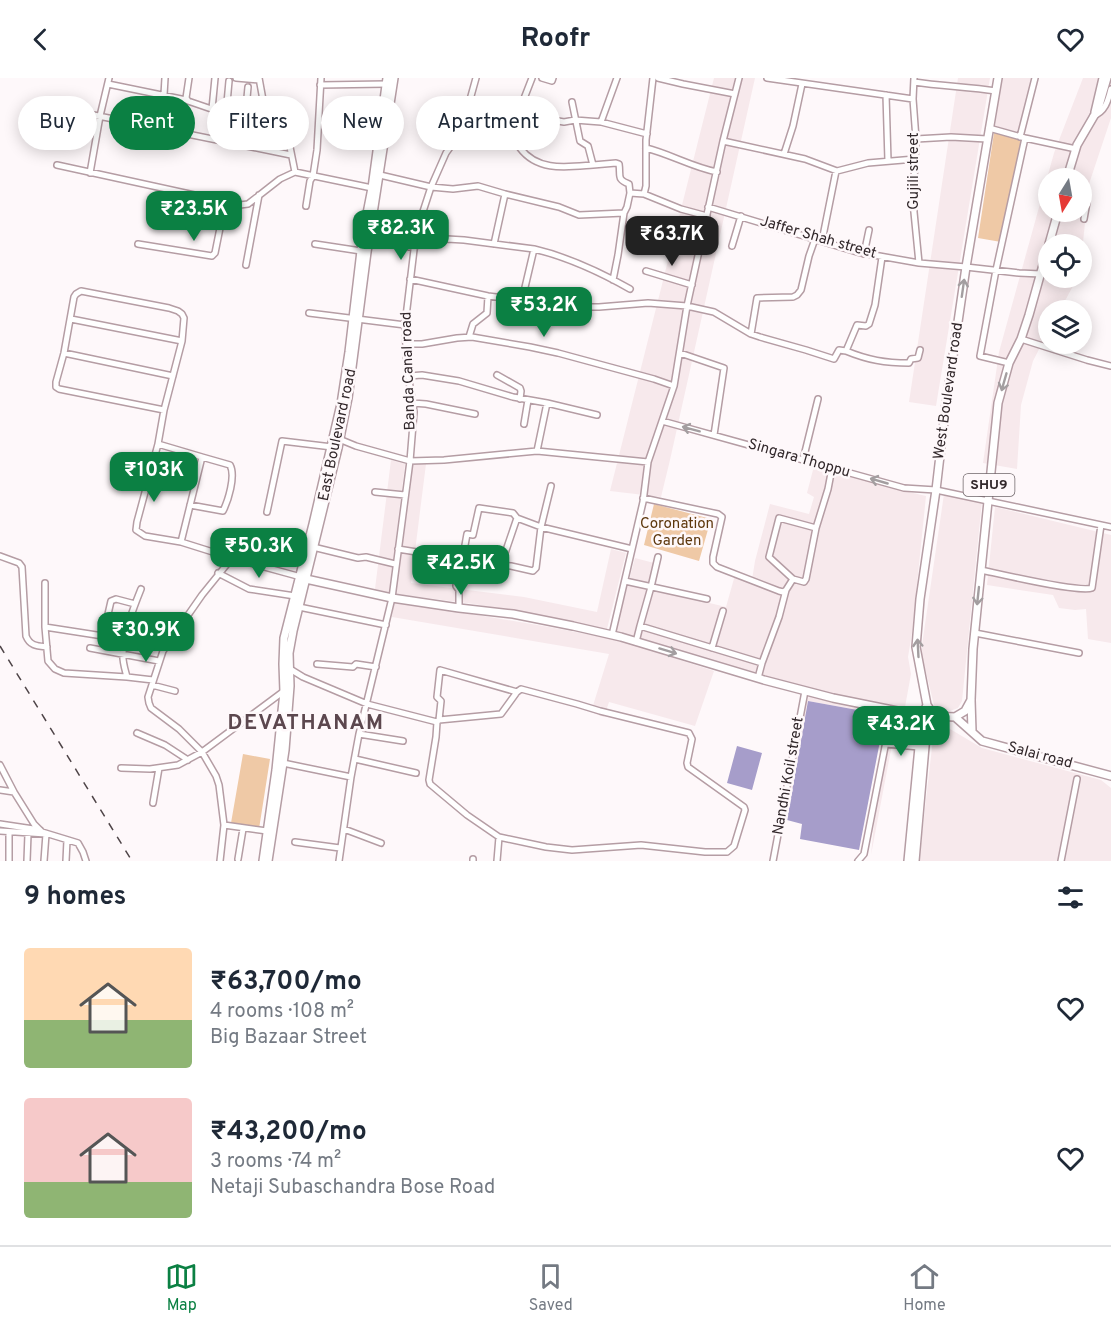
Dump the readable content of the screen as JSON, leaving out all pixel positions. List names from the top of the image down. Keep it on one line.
{"streets":{"main road":["West Boulevard road","East Boulevard road","SHU9","Salai road"],"street":["Gujili street","Jaffer Shah street","Banda Canal road","Singara Thoppu","Nandhi Koil street"]},"crossings":[["Gujili street","Jaffer Shah street"],["Jaffer Shah street","West Boulevard road"],["West Boulevard road","Singara Thoppu"],["Singara Thoppu","SHU9"],["SHU9","Salai road"]],"districts":["DEVATHANAM"],"parks":["Coronation Garden"],"north":"bottom","page":{"header":"Roofr","chip":["Buy","Rent","Filters","New","Apartment"],"price":["₹23.5K","₹82.3K","₹63.7K","₹53.2K","₹103K","₹50.3K","₹42.5K","₹30.9K","₹43.2K"],"heading":"9 homes","list":[{"name":"₹63,700/mo","note":"4 rooms · 108 m² · Big Bazaar Street"},{"name":"₹43,200/mo","note":"3 rooms · 74 m² · Netaji Subaschandra Bose Road"}],"tabs":["Map","Saved","Home"]}}
